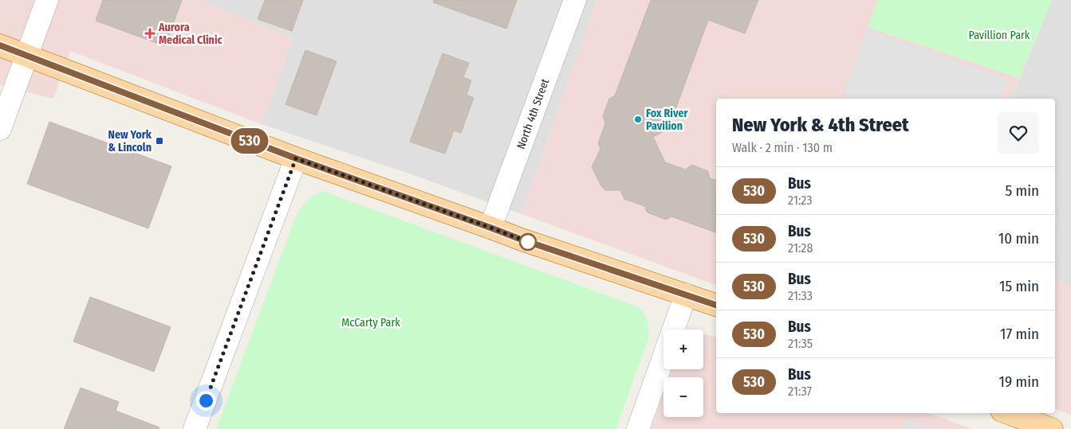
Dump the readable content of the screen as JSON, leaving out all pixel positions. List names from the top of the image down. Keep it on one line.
{"streets":{"street":["North 4th Street"]},"parks":["Pavillion Park","McCarty Park"],"places":{"health":["Aurora Medical Clinic"],"other":["Fox River Pavilion"],"transit":["New York & Lincoln"]},"lines":["bus line 530"],"page":{"on_map":"530","heading":["New York & 4th Street","Walk · 2 min · 130 m"],"list":[{"mark":"530","name":"Bus","note":"21:23","value":"5 min"},{"mark":"530","name":"Bus","note":"21:28","value":"10 min"},{"mark":"530","name":"Bus","note":"21:33","value":"15 min"},{"mark":"530","name":"Bus","note":"21:35","value":"17 min"},{"mark":"530","name":"Bus","note":"21:37","value":"19 min"}],"map_buttons":["+","−"]}}
